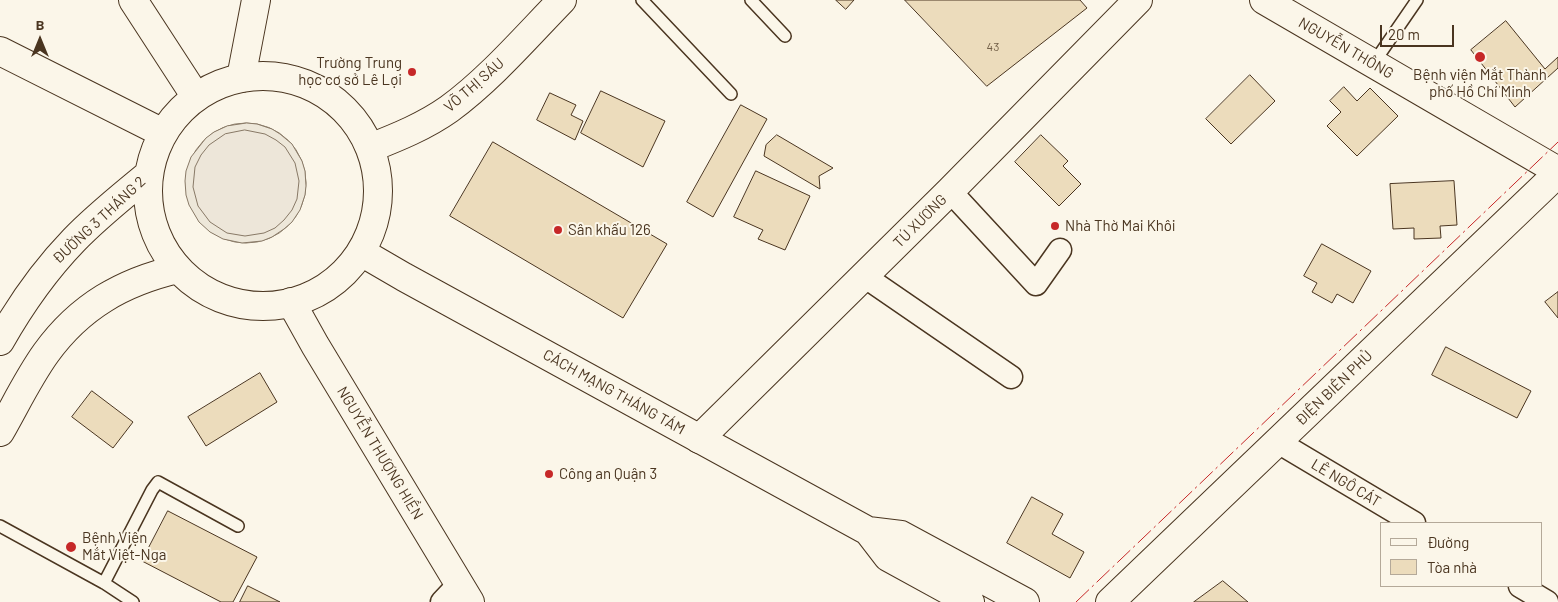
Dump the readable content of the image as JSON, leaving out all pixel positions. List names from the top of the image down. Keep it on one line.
{"streets":{"main road":["NGUYỄN THÔNG","VÕ THỊ SÁU","ĐƯỜNG 3 THÁNG 2","TÚ XƯƠNG","ĐIỆN BIÊN PHỦ","CÁCH MẠNG THÁNG TÁM","NGUYỄN THƯỢNG HIỀN"],"street":["LÊ NGÔ CÁT"]},"crossings":[["NGUYỄN THÔNG","ĐIỆN BIÊN PHỦ"],["TÚ XƯƠNG","CÁCH MẠNG THÁNG TÁM"],["ĐIỆN BIÊN PHỦ","LÊ NGÔ CÁT"]],"places":["Bệnh viện Mắt Thành phố Hồ Chí Minh","Trường Trung học cơ sở Lê Lợi","Nhà Thờ Mai Khôi","Sân khấu 126","Công an Quận 3","Bệnh Viện Mắt Việt-Nga"],"house_numbers":["43"],"legend":["Đường","Tòa nhà"],"scale_bar":"20 m","north":"top"}
